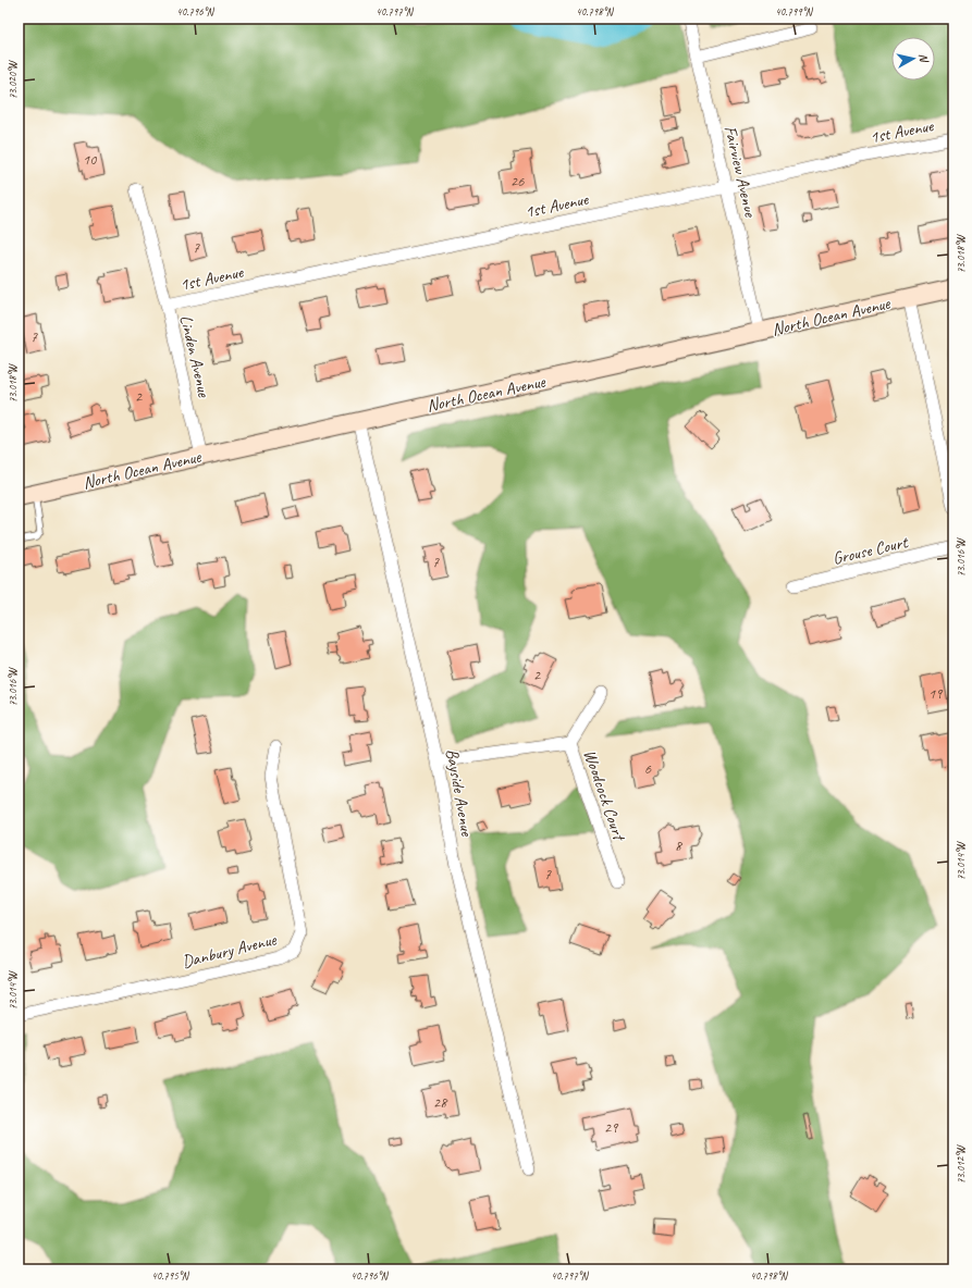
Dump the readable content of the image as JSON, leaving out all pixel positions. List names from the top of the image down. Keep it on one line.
{"streets":{"main road":["North Ocean Avenue"],"street":["1st Avenue","Fairview Avenue","Linden Avenue","Grouse Court","Bayside Avenue","Woodcock Court","Danbury Avenue"]},"crossings":[["1st Avenue","Fairview Avenue"],["1st Avenue","Linden Avenue"],["Fairview Avenue","North Ocean Avenue"],["North Ocean Avenue","Linden Avenue"],["North Ocean Avenue","Bayside Avenue"],["Bayside Avenue","Woodcock Court"]],"house_numbers":["10","26","7","7","2","7","2","19","6","8","7","28","29"],"north":"right","coordinates":["40.796°N","40.797°N","40.798°N","40.799°N","73.020°W","73.018°W","73.016°W","73.014°W","73.012°W","40.795°N"]}
